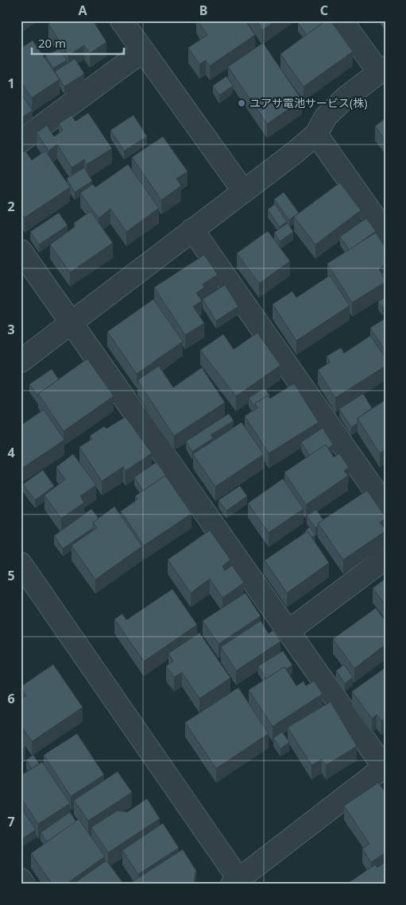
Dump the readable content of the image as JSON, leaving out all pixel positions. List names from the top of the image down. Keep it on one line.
{"places":["ユアサ電池サービス(株)"],"scale_bar":"20 m","grid":{"columns":["A","B","C"],"rows":["1","2","3","4","5","6","7"]}}
